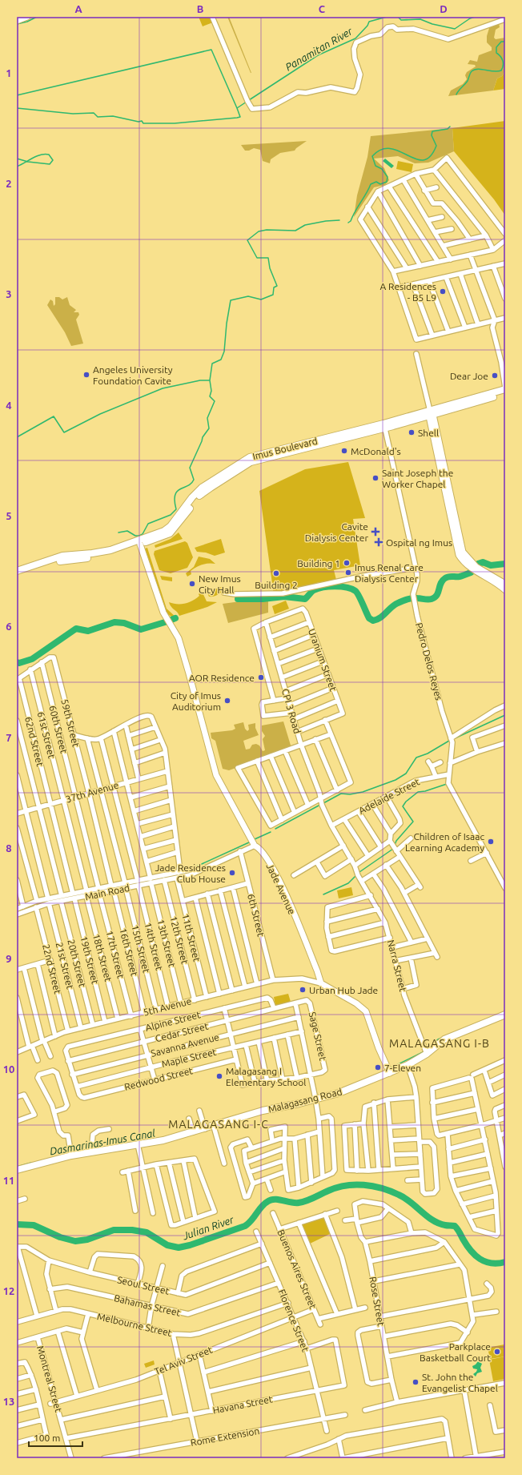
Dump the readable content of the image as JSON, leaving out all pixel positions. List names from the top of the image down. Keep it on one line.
{"streets":{"main road":["Imus Boulevard","Malagasang Road"],"street":["Uranium Street","Pedro Delos Reyes","CPI 3 Road","59th Street","60th Street","61st Street","62nd Street","37th Avenue","Adelaide Street","Jade Avenue","Main Road","6th Street","11th Street","12th Street","13th Street","14th Street","15th Street","16th Street","17th Street","18th Street","19th Street","20th Street","21st Street","Narra Street","22nd Street","5th Avenue","Alpine Street","Cedar Street","Sage Street","Savanna Avenue","Maple Street","Redwood Street","Buenos Aires Street","Seoul Street","Rose Street","Bahamas Street","Florence Street","Melbourne Street","Tel Aviv Street","Montreal Street","Havana Street","Rome Extension"]},"crossings":[["Imus Boulevard","Pedro Delos Reyes"],["Imus Boulevard","Jade Avenue"],["Uranium Street","CPI 3 Road"],["Pedro Delos Reyes","Adelaide Street"],["CPI 3 Road","Adelaide Street"],["CPI 3 Road","Narra Street"],["59th Street","60th Street"],["59th Street","37th Avenue"],["60th Street","37th Avenue"],["60th Street","Main Road"],["60th Street","17th Street"],["61st Street","37th Avenue"],["62nd Street","37th Avenue"],["37th Avenue","14th Street"],["37th Avenue","21st Street"],["Jade Avenue","5th Avenue"],["Main Road","11th Street"],["Main Road","12th Street"],["Main Road","13th Street"],["Main Road","14th Street"],["Main Road","15th Street"],["Main Road","16th Street"],["Main Road","17th Street"],["Main Road","18th Street"],["Main Road","19th Street"],["Main Road","20th Street"],["Main Road","21st Street"],["Main Road","22nd Street"],["6th Street","5th Avenue"],["11th Street","5th Avenue"],["12th Street","5th Avenue"],["13th Street","5th Avenue"],["14th Street","5th Avenue"],["15th Street","5th Avenue"],["16th Street","5th Avenue"],["17th Street","5th Avenue"],["18th Street","5th Avenue"],["19th Street","5th Avenue"],["20th Street","5th Avenue"],["21st Street","5th Avenue"],["Narra Street","Malagasang Road"],["22nd Street","5th Avenue"],["Alpine Street","Cedar Street"],["Cedar Street","Sage Street"],["Sage Street","Redwood Street"],["Maple Street","Redwood Street"],["Buenos Aires Street","Tel Aviv Street"],["Seoul Street","Florence Street"],["Bahamas Street","Florence Street"],["Florence Street","Melbourne Street"],["Florence Street","Tel Aviv Street"],["Florence Street","Havana Street"],["Florence Street","Rome Extension"],["Tel Aviv Street","Montreal Street"],["Montreal Street","Havana Street"]],"districts":["MALAGASANG I-B","MALAGASANG I-C"],"water":["Panamitan River","Dasmarinas-Imus Canal","Julian River"],"places":{"other":["A Residences - B5 L9","Angeles University Foundation Cavite","Dear Joe","Shell","McDonald's","Saint Joseph the Worker Chapel","Building 1","Imus Renal Care Dialysis Center","Building 2","New Imus City Hall","AOR Residence","City of Imus Auditorium","Children of Isaac Learning Academy","Jade Residences Club House","Urban Hub Jade","7-Eleven","Malagasang I Elementary School","Parkplace Basketball Court","St. John the Evangelist Chapel"],"health":["Cavite Dialysis Center","Ospital ng Imus"]},"scale_bar":"100 m","grid":{"columns":["A","B","C","D"],"rows":["1","2","3","4","5","6","7","8","9","10","11","12","13"]}}
